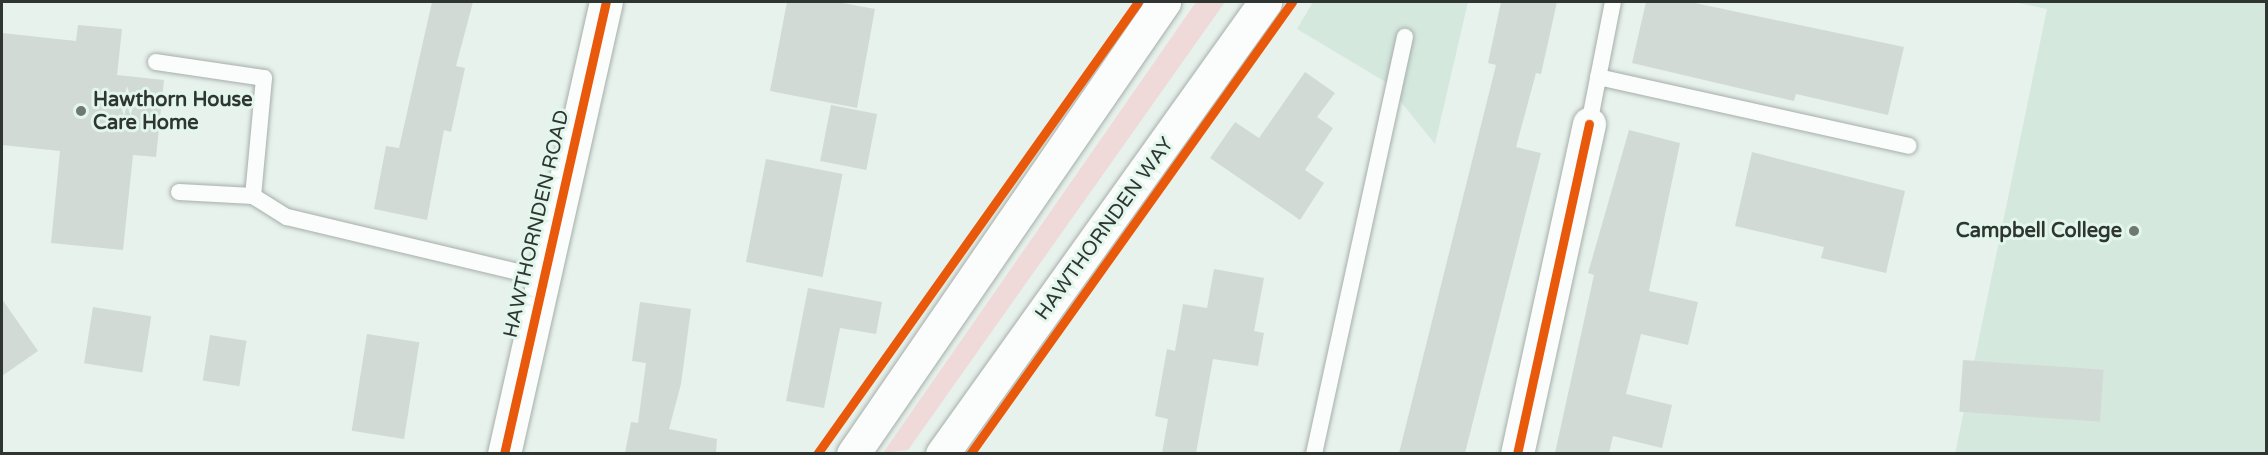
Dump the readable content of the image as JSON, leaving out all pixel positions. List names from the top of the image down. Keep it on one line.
{"streets":{"main road":["HAWTHORNDEN ROAD","HAWTHORNDEN WAY"]},"places":["Hawthorn House Care Home","Campbell College"]}
